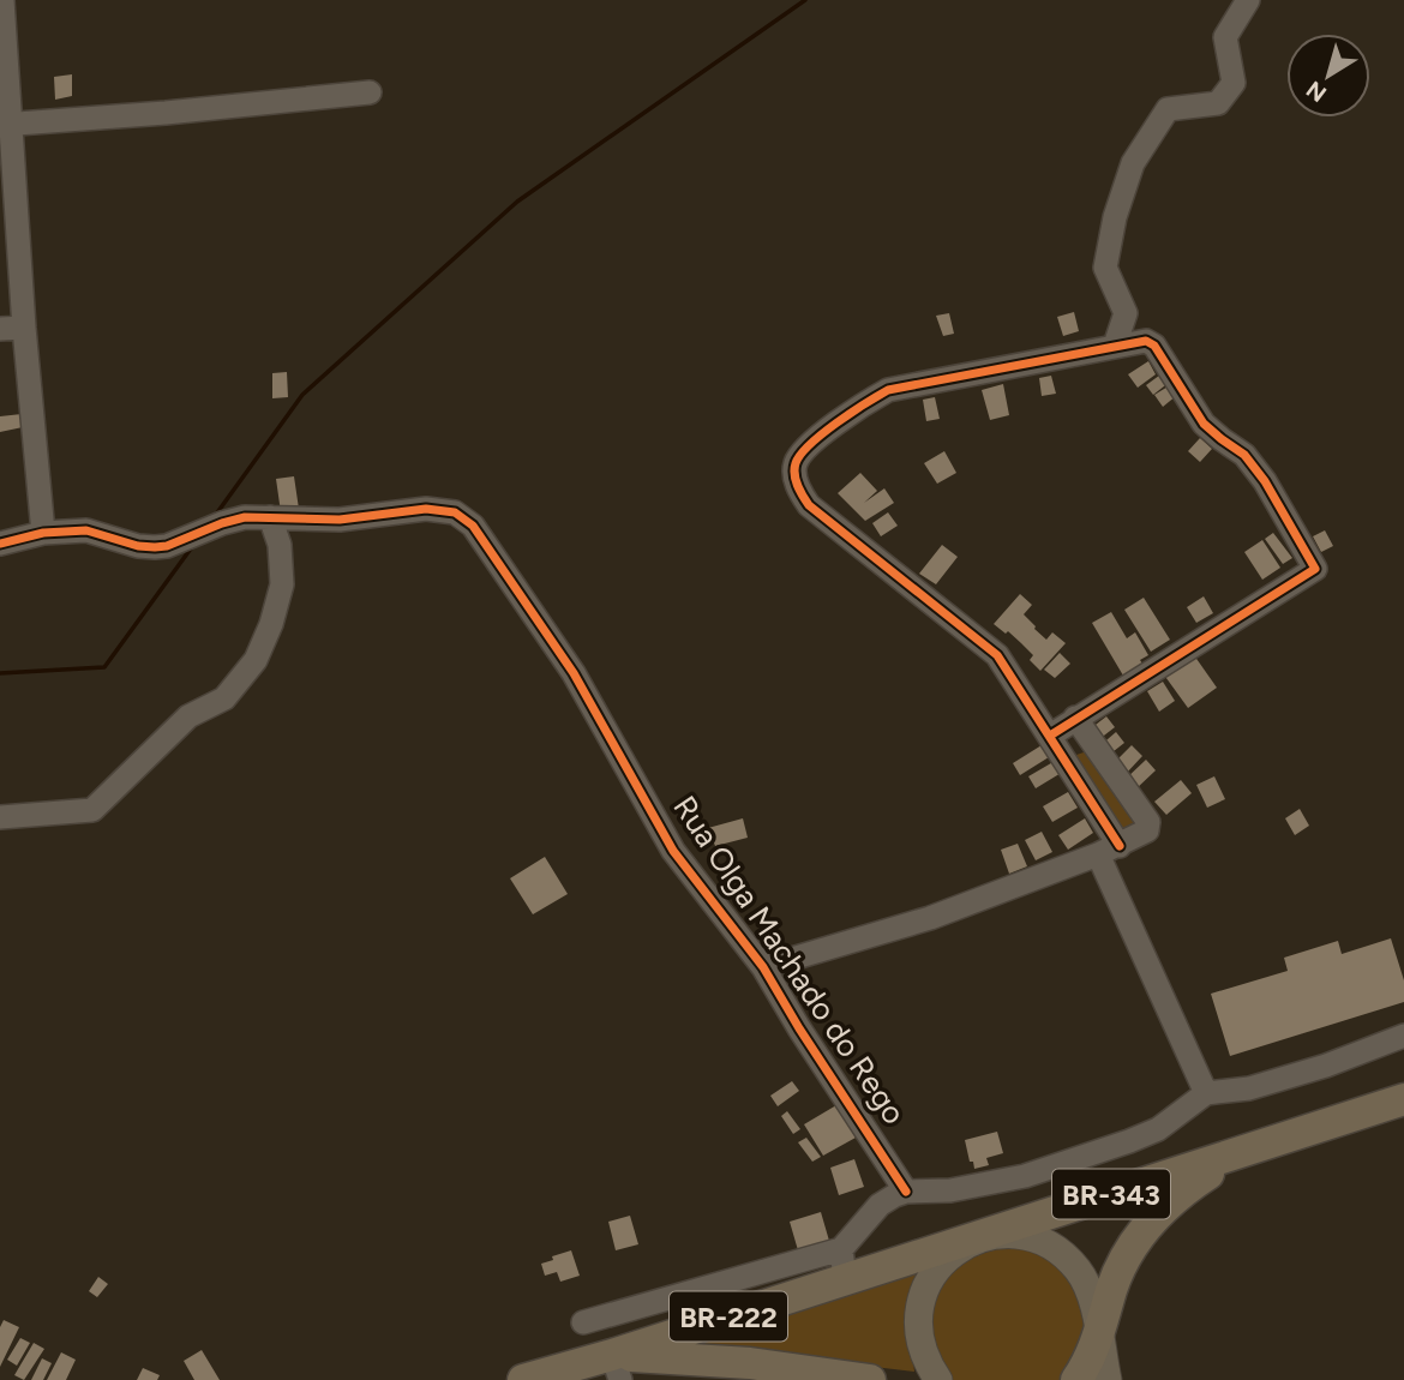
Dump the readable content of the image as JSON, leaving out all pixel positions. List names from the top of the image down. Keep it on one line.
{"streets":{"highway":["BR-343","BR-222"],"street":["Rua Olga Machado do Rego"]},"crossings":[["BR-343","BR-222"]],"north":"bottom left"}
